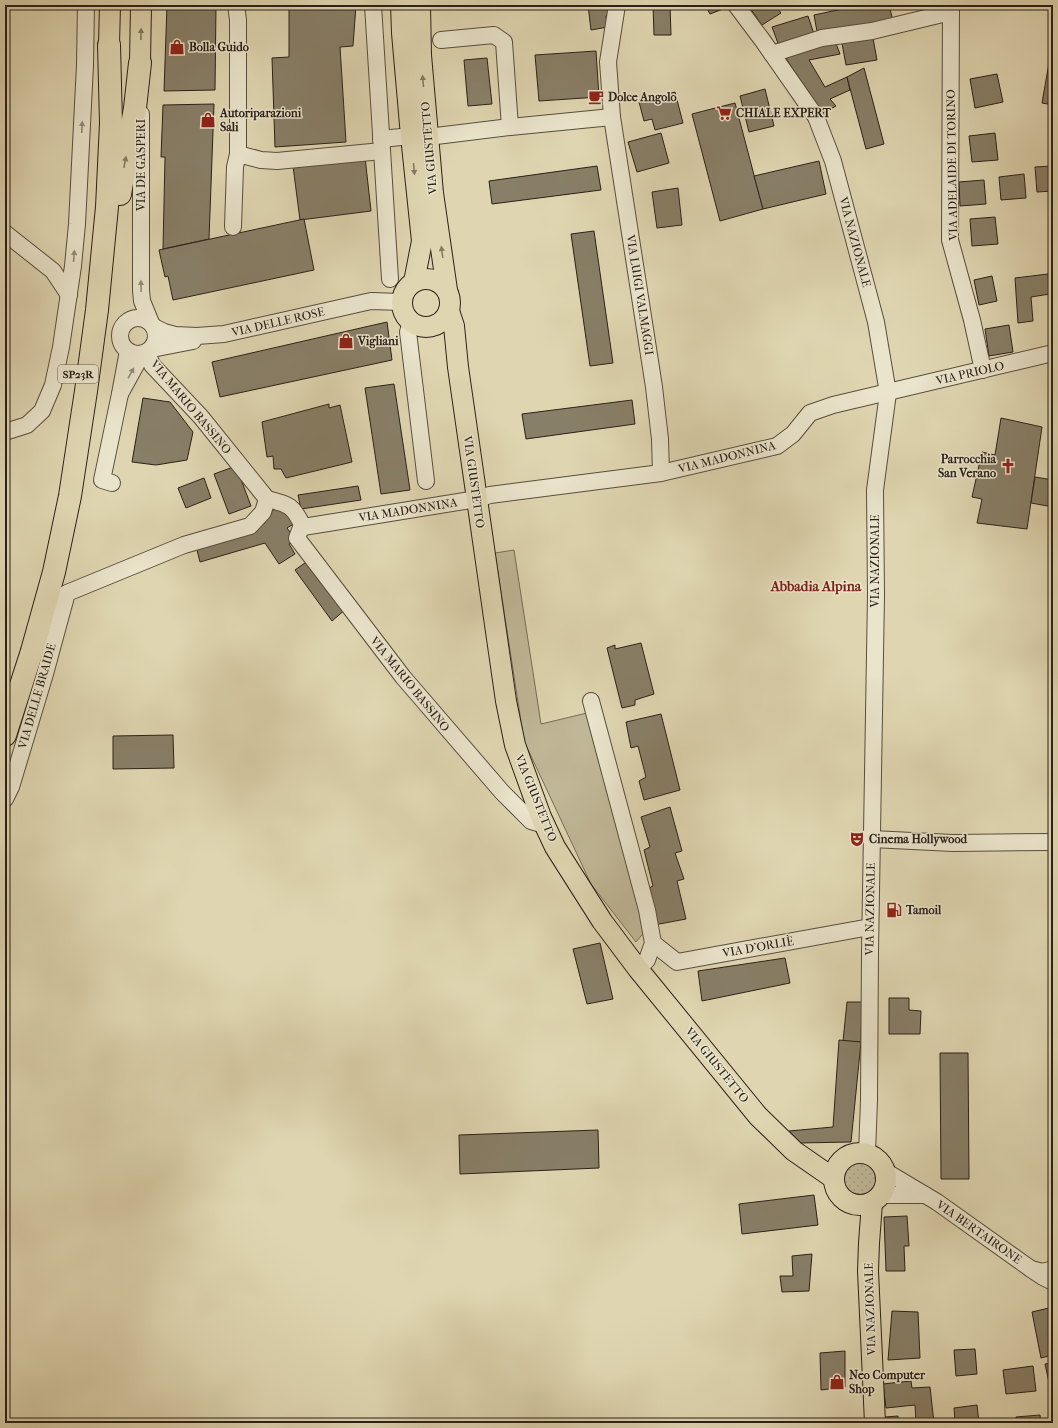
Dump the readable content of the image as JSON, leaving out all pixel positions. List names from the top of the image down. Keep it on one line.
{"streets":{"highway":["SP23R"],"main road":["VIA GIUSTETTO","VIA DE GASPERI","VIA NAZIONALE"],"street":["VIA ADELAIDE DI TORINO","VIA LUIGI VALMAGGI","VIA DELLE ROSE","VIA PRIOLO","VIA MARIO BASSINO","VIA MADONNINA","VIA DELLE BRAIDE","VIA D'ORLIÈ","VIA BERTAIRONE"]},"crossings":[["VIA GIUSTETTO","VIA NAZIONALE"],["VIA GIUSTETTO","VIA DELLE ROSE"],["VIA GIUSTETTO","VIA MARIO BASSINO"],["VIA GIUSTETTO","VIA MADONNINA"],["VIA GIUSTETTO","VIA BERTAIRONE"],["VIA DE GASPERI","VIA DELLE ROSE"],["VIA DE GASPERI","VIA MARIO BASSINO"],["VIA ADELAIDE DI TORINO","VIA PRIOLO"],["VIA NAZIONALE","VIA PRIOLO"],["VIA NAZIONALE","VIA MADONNINA"],["VIA NAZIONALE","VIA D'ORLIÈ"],["VIA NAZIONALE","VIA BERTAIRONE"],["VIA LUIGI VALMAGGI","VIA MADONNINA"],["VIA DELLE ROSE","VIA MARIO BASSINO"],["VIA PRIOLO","VIA MADONNINA"],["VIA MARIO BASSINO","VIA MADONNINA"],["VIA MARIO BASSINO","VIA DELLE BRAIDE"]],"one_way":["VIA DE GASPERI"],"districts":["Abbadia Alpina"],"places":{"shop":["Bolla Guido","Autoriparazioni Sali","Vigliani","Neo Computer Shop"],"cafe":["Dolce Angolo"],"supermarket":["CHIALE EXPERT"],"church":["Parrocchia San Verano"],"theatre":["Cinema Hollywood"],"fuel station":["Tamoil"]}}
